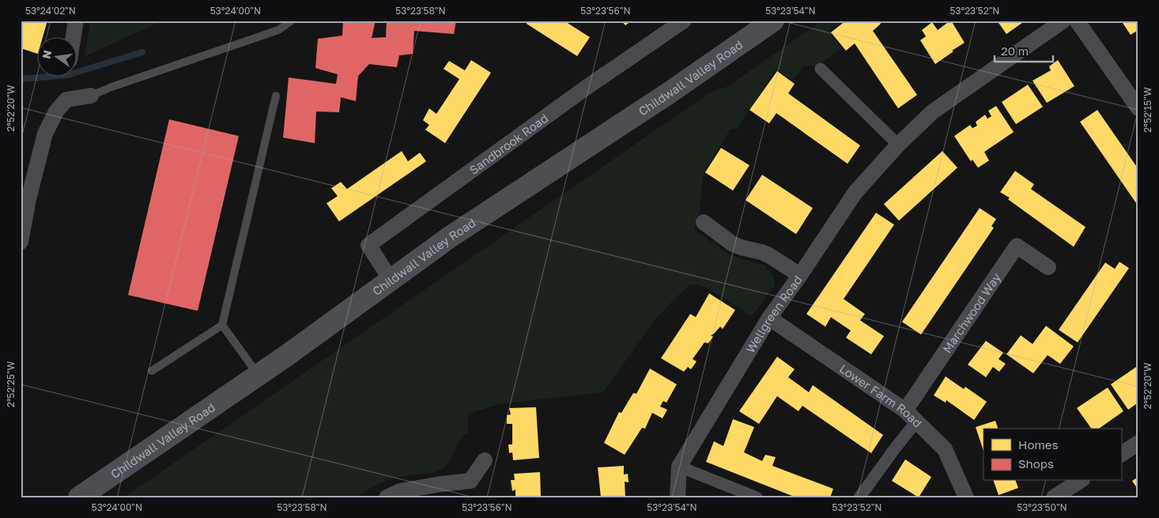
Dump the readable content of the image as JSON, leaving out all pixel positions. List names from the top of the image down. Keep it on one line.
{"streets":{"main road":["Childwall Valley Road"],"street":["Sandbrook Road","Marchwood Way","Wellgreen Road","Lower Farm Road"]},"crossings":[["Childwall Valley Road","Sandbrook Road"],["Marchwood Way","Lower Farm Road"],["Wellgreen Road","Lower Farm Road"]],"legend":["Homes","Shops"],"scale_bar":"20 m","north":"left","coordinates":["53°24'02\"N","53°24'00\"N","53°23'58\"N","53°23'56\"N","53°23'54\"N","53°23'52\"N","2°52'20\"W","2°52'15\"W","2°52'25\"W","53°23'50\"N"]}
